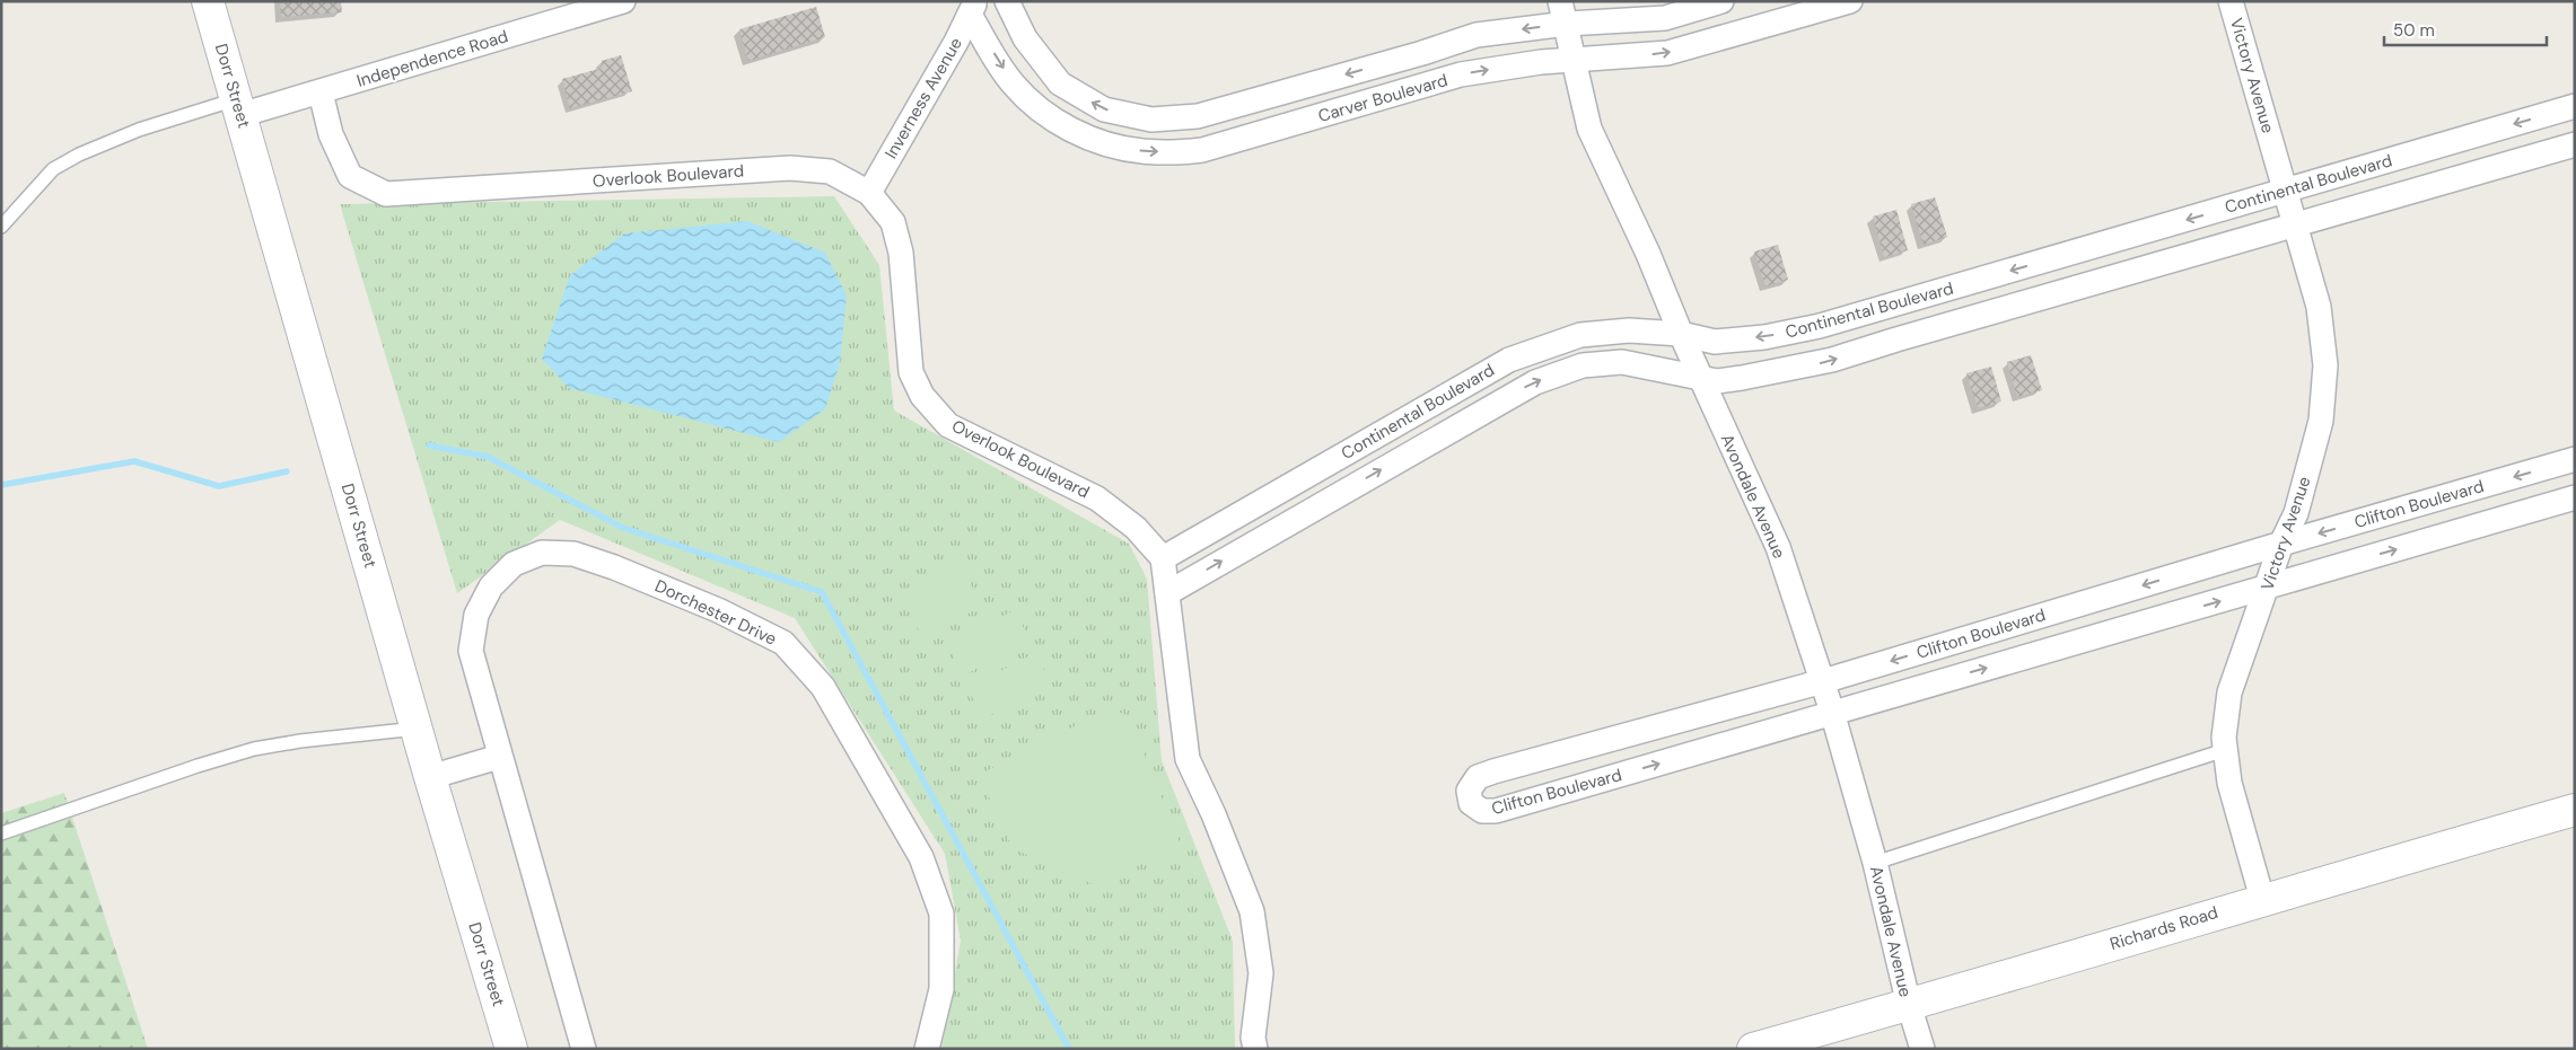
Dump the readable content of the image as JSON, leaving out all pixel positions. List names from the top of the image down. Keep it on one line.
{"streets":{"main road":["Dorr Street","Richards Road"],"street":["Independence Road","Victory Avenue","Inverness Avenue","Carver Boulevard","Overlook Boulevard","Continental Boulevard","Avondale Avenue","Clifton Boulevard","Dorchester Drive"]},"crossings":[["Independence Road","Dorr Street"],["Independence Road","Overlook Boulevard"],["Victory Avenue","Continental Boulevard"],["Victory Avenue","Clifton Boulevard"],["Victory Avenue","Richards Road"],["Inverness Avenue","Carver Boulevard"],["Inverness Avenue","Overlook Boulevard"],["Carver Boulevard","Avondale Avenue"],["Overlook Boulevard","Continental Boulevard"],["Continental Boulevard","Avondale Avenue"],["Avondale Avenue","Clifton Boulevard"],["Avondale Avenue","Richards Road"]],"scale_bar":"50 m"}
